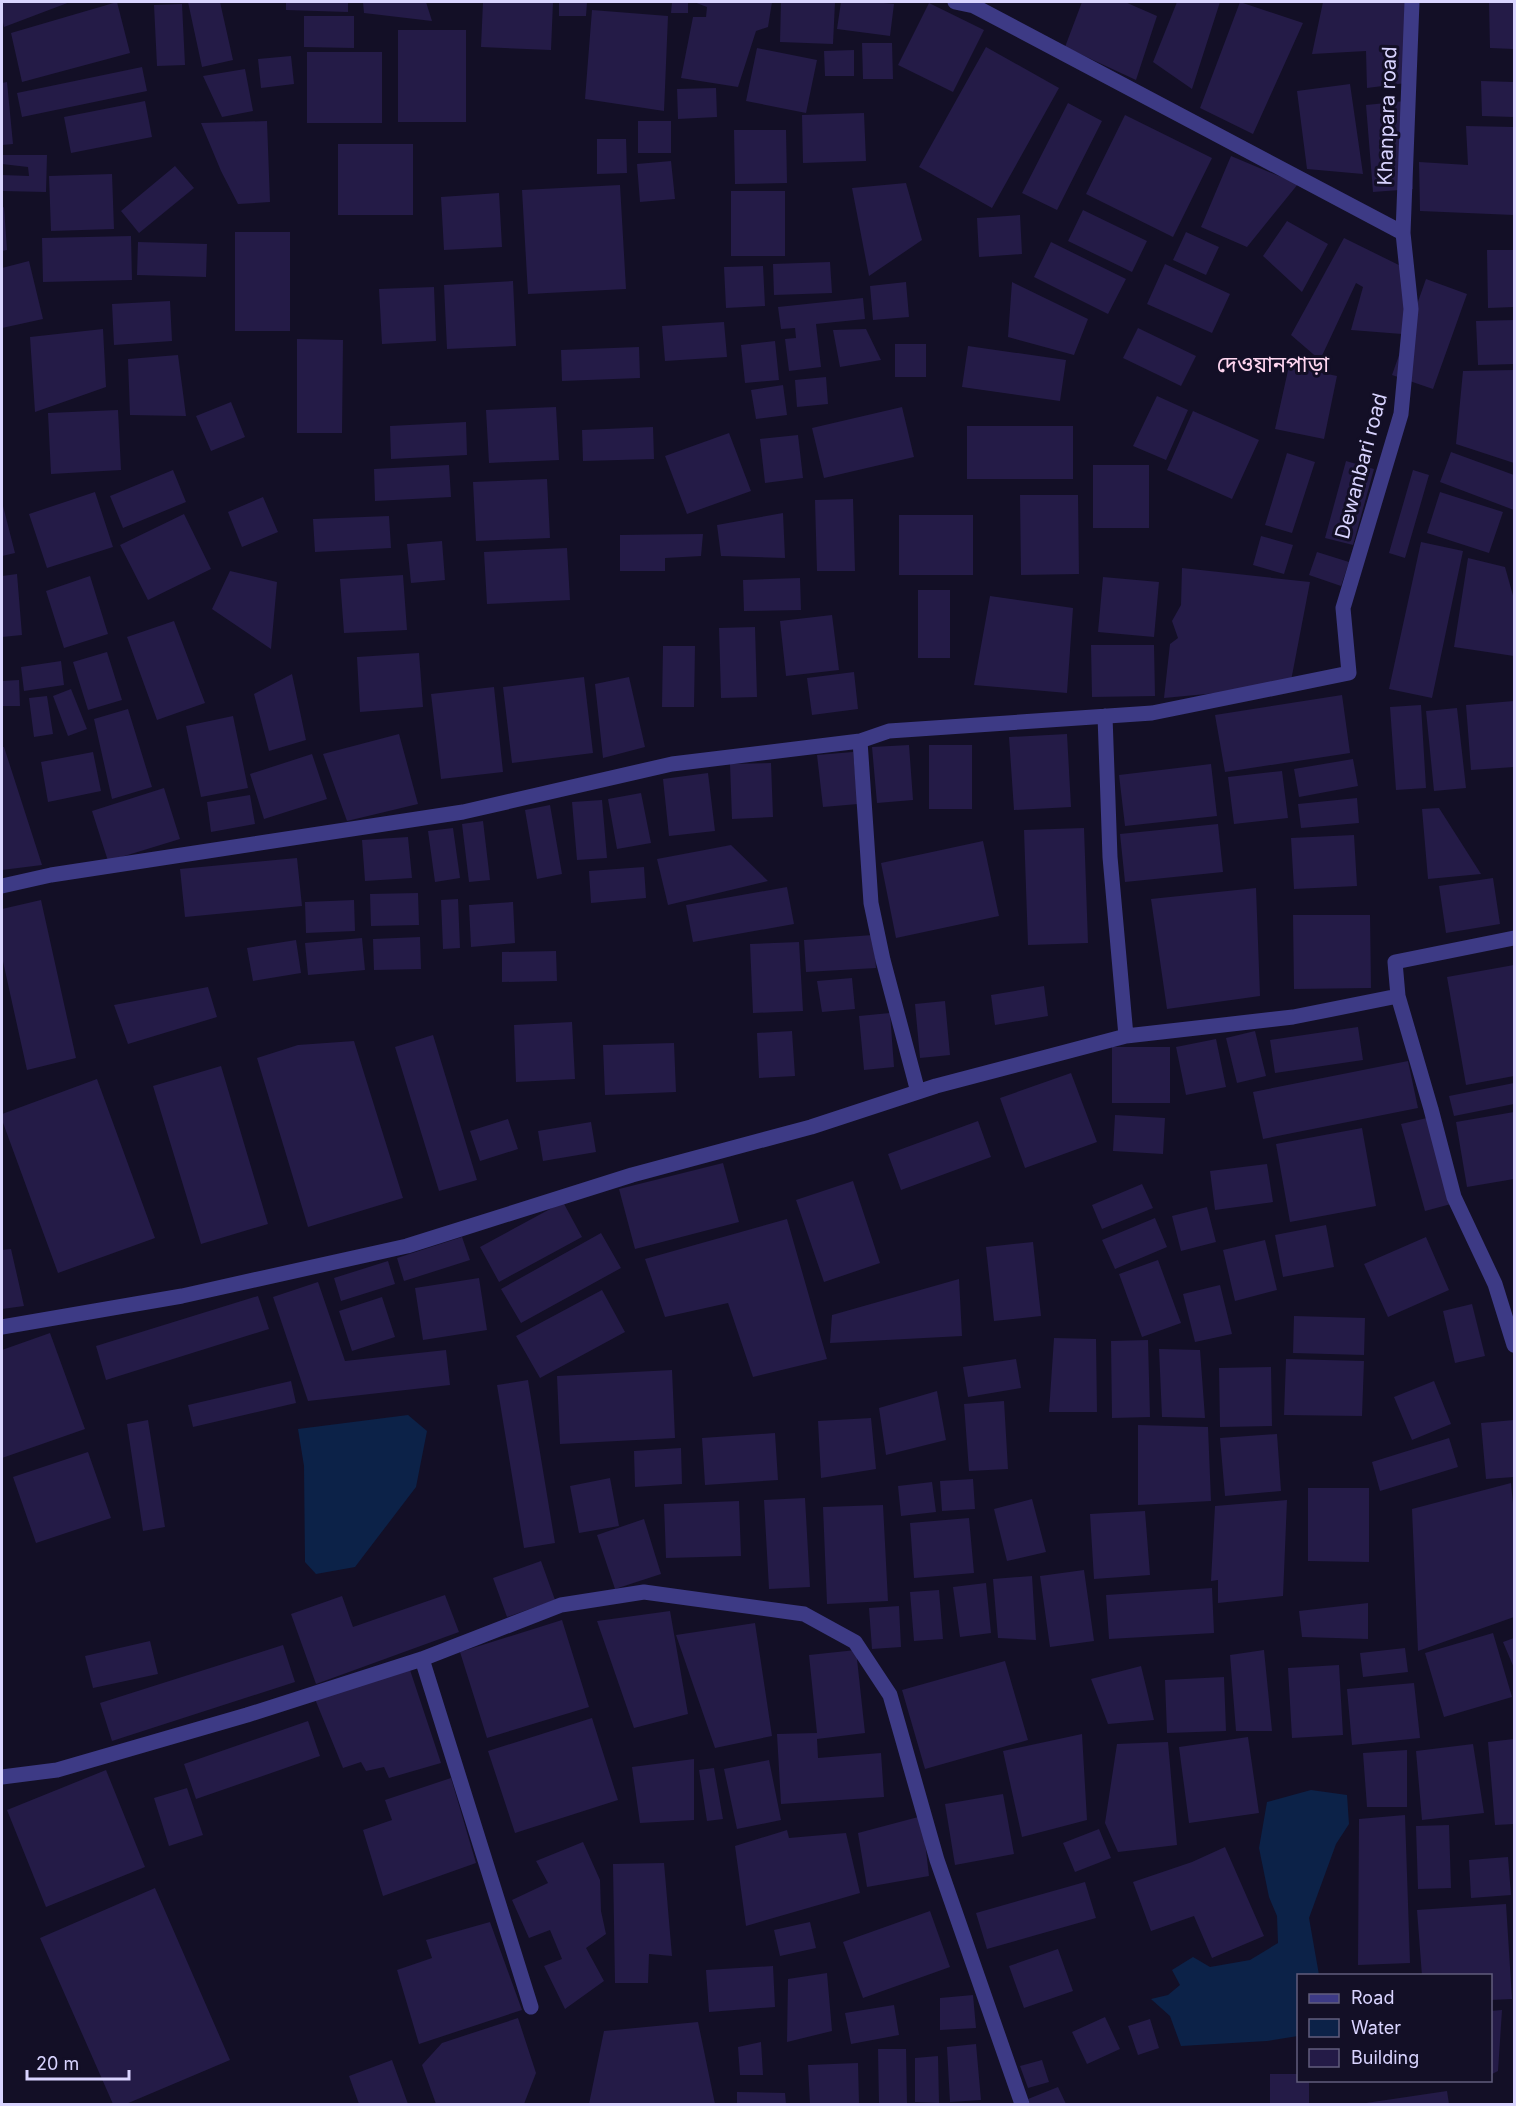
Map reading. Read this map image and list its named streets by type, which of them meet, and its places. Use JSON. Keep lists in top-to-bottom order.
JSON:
{
  "streets": {
    "street": ["Khanpara road", "Dewanbari road"]
  },
  "crossings": [
    ["Khanpara road", "Dewanbari road"]
  ],
  "districts": ["দেওয়ানপাড়া"],
  "legend": ["Road", "Water", "Building"],
  "scale_bar": "20 m"
}
